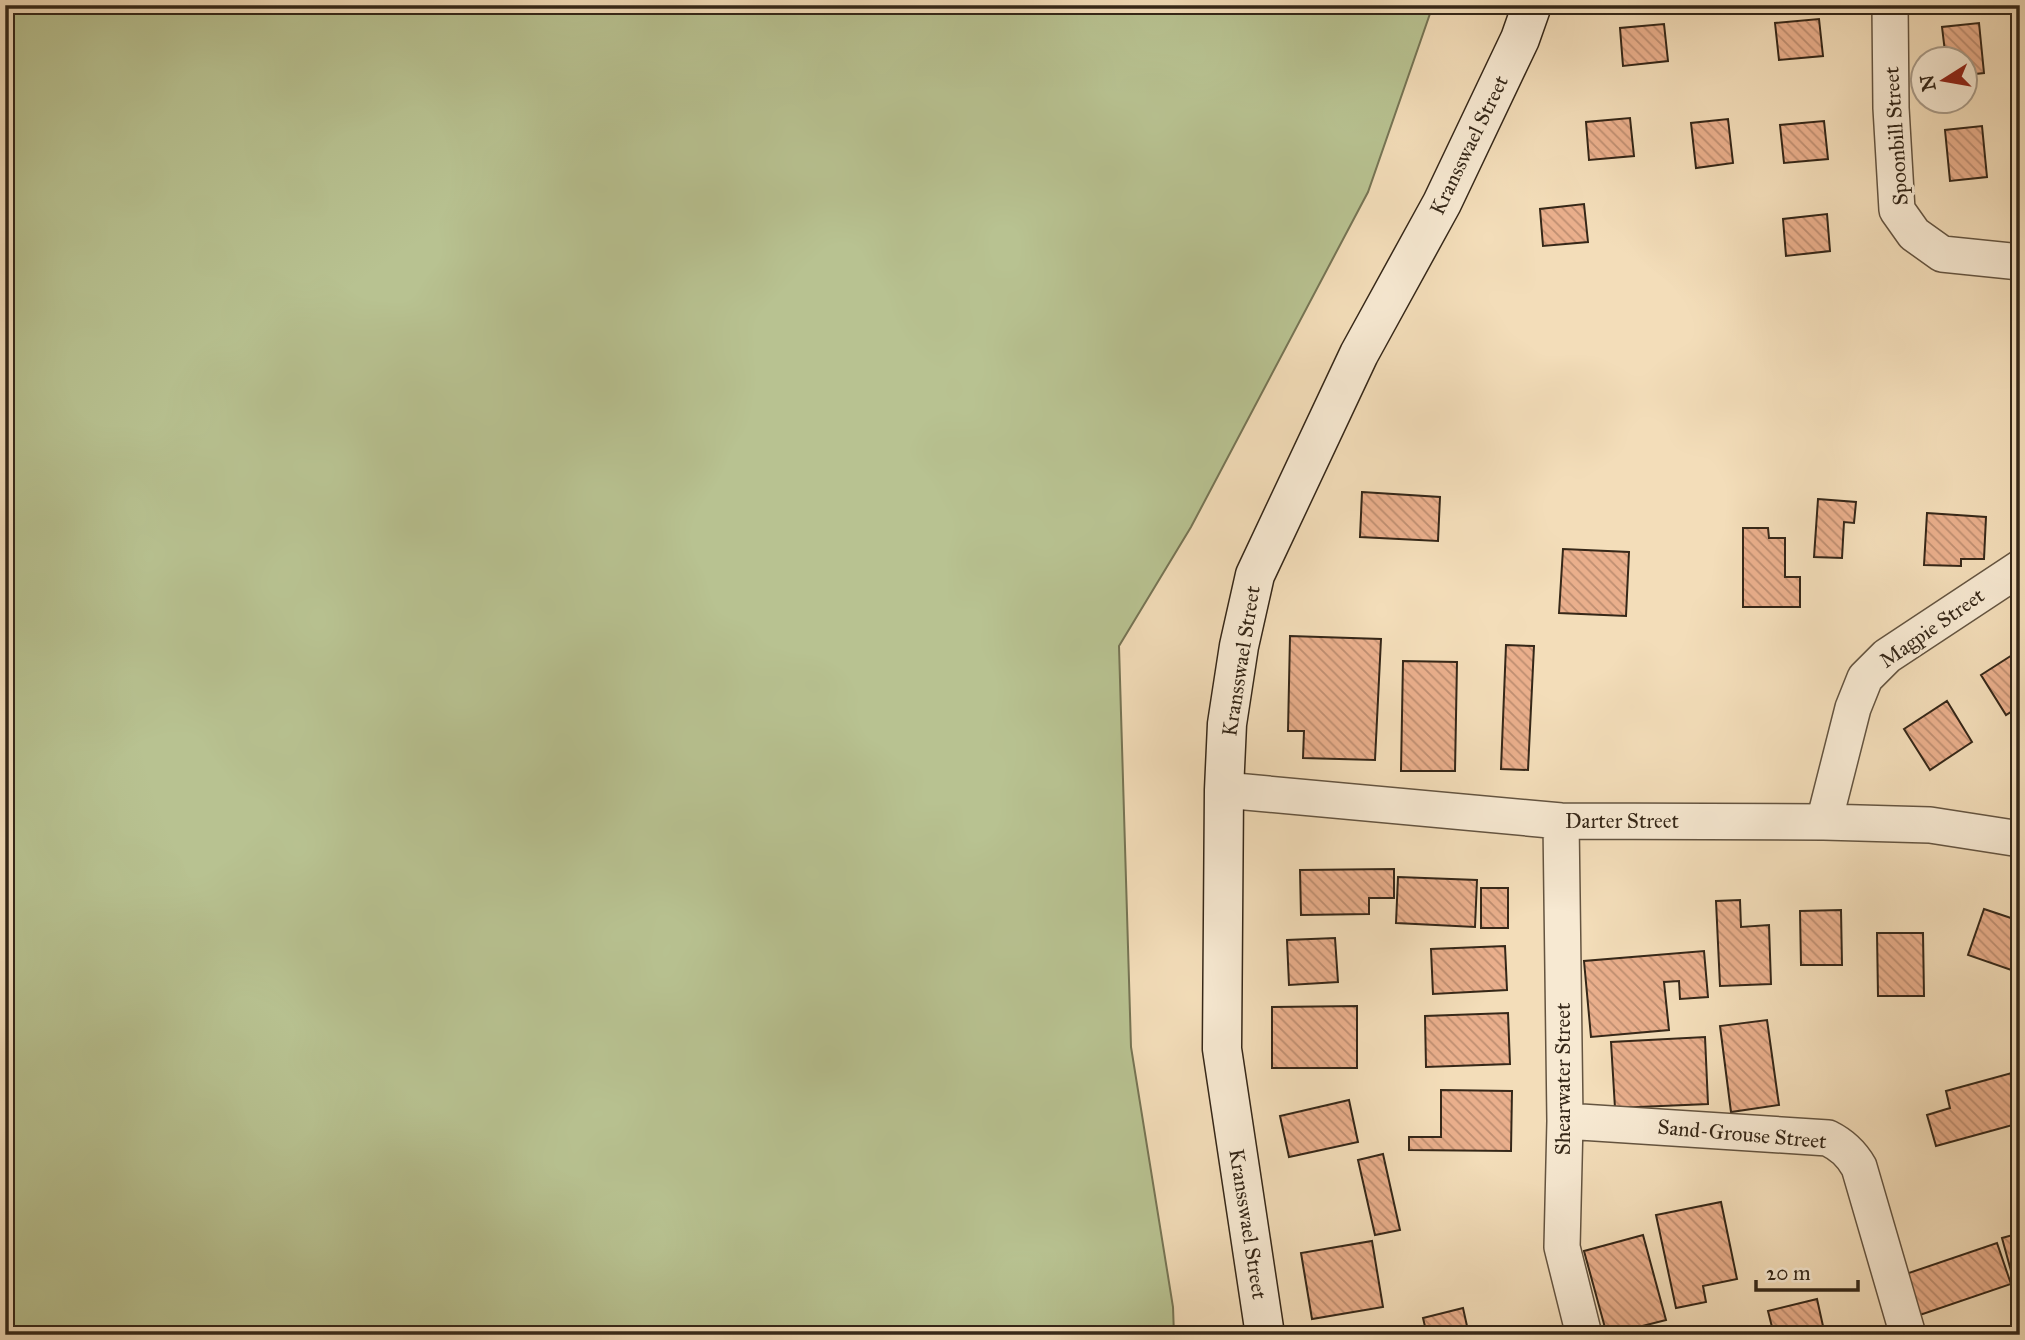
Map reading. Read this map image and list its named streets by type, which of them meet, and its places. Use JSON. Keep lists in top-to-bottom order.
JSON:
{
  "streets": {
    "street": [
      "Spoonbill Street",
      "Kransswael Street",
      "Magpie Street",
      "Darter Street",
      "Shearwater Street",
      "Sand-Grouse Street"
    ]
  },
  "crossings": [
    ["Kransswael Street", "Darter Street"],
    ["Magpie Street", "Darter Street"],
    ["Darter Street", "Shearwater Street"],
    ["Shearwater Street", "Sand-Grouse Street"]
  ],
  "scale_bar": "20 m",
  "north": "left"
}
